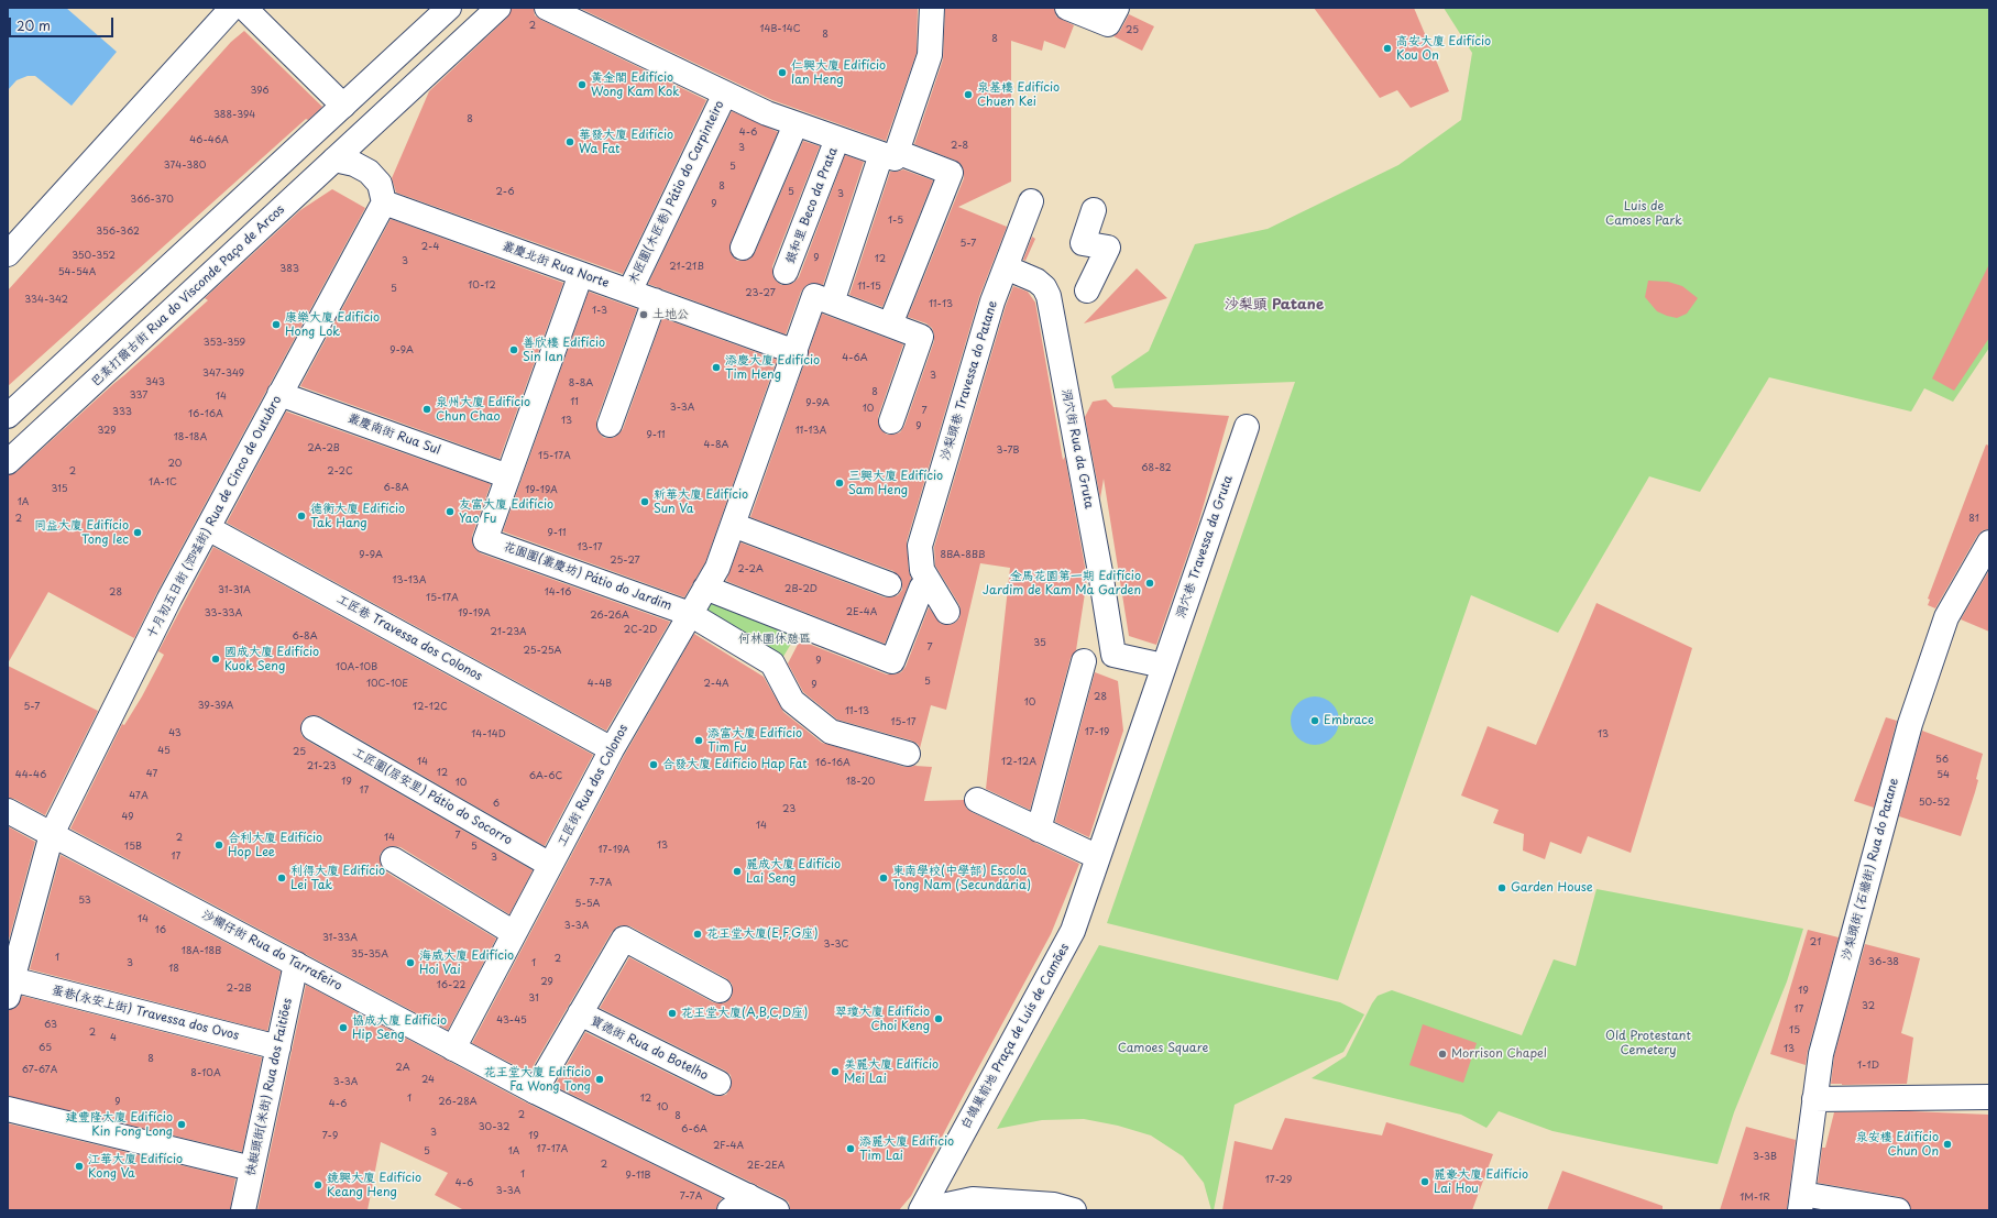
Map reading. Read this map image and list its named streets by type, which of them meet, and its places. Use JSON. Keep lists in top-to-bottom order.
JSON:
{
  "streets": {
    "street": [
      "木匠圍(木匠巷) Pátio do Carpinteiro",
      "銀和里 Beco da Prata",
      "叢慶北街 Rua Norte",
      "巴素打爾古街 Rua do Visconde Paço de Arcos",
      "沙梨頭巷 Travessa do Patane",
      "叢慶南街 Rua Sul",
      "洞穴街 Rua da Gruta",
      "十月初五日街 (泗𠵼街) Rua de Cinco de Outubro",
      "洞穴巷 Travessa da Gruta",
      "花園圍(叢慶坊) Pátio do Jardim",
      "工匠巷 Travessa dos Colonos",
      "工匠街 Rua dos Colonos",
      "工匠圍(居安里) Pátio do Socorro",
      "沙梨頭街 (石牆街) Rua do Patane",
      "沙欄仔街 Rua do Tarrafeiro",
      "蛋巷(永安上街) Travessa dos Ovos",
      "白鴿巢前地 Praça de Luís de Camões",
      "寶德街 Rua do Botelho",
      "快艇頭街(米街) Rua dos Faitiões"
    ]
  },
  "crossings": [
    ["木匠圍(木匠巷) Pátio do Carpinteiro", "叢慶北街 Rua Norte"],
    ["叢慶北街 Rua Norte", "十月初五日街 (泗𠵼街) Rua de Cinco de Outubro"],
    ["叢慶北街 Rua Norte", "工匠街 Rua dos Colonos"],
    ["沙梨頭巷 Travessa do Patane", "洞穴街 Rua da Gruta"],
    ["叢慶南街 Rua Sul", "十月初五日街 (泗𠵼街) Rua de Cinco de Outubro"],
    ["叢慶南街 Rua Sul", "花園圍(叢慶坊) Pátio do Jardim"],
    ["洞穴街 Rua da Gruta", "洞穴巷 Travessa da Gruta"],
    ["十月初五日街 (泗𠵼街) Rua de Cinco de Outubro", "工匠巷 Travessa dos Colonos"],
    ["十月初五日街 (泗𠵼街) Rua de Cinco de Outubro", "沙欄仔街 Rua do Tarrafeiro"],
    ["十月初五日街 (泗𠵼街) Rua de Cinco de Outubro", "蛋巷(永安上街) Travessa dos Ovos"],
    ["洞穴巷 Travessa da Gruta", "白鴿巢前地 Praça de Luís de Camões"],
    ["花園圍(叢慶坊) Pátio do Jardim", "工匠街 Rua dos Colonos"],
    ["工匠巷 Travessa dos Colonos", "工匠街 Rua dos Colonos"],
    ["工匠街 Rua dos Colonos", "工匠圍(居安里) Pátio do Socorro"],
    ["工匠街 Rua dos Colonos", "沙欄仔街 Rua do Tarrafeiro"],
    ["沙欄仔街 Rua do Tarrafeiro", "快艇頭街(米街) Rua dos Faitiões"],
    ["蛋巷(永安上街) Travessa dos Ovos", "快艇頭街(米街) Rua dos Faitiões"]
  ],
  "districts": ["沙梨頭 Patane"],
  "parks": [
    "Luis de Camoes Park",
    "何林圍休憩區",
    "Old Protestant Cemetery",
    "Camoes Square"
  ],
  "places": [
    "高安大廈 Edifício Kou On",
    "仁興大廈 Edifício Ian Heng",
    "黃金閣 Edifício Wong Kam Kok",
    "泉基樓 Edifício Chuen Kei",
    "華發大廈 Edifício Wa Fat",
    "土地公",
    "康樂大廈 Edifício Hong Lok",
    "善欣樓 Edifício Sin Ian",
    "添慶大廈 Edifício Tim Heng",
    "泉州大廈 Edifício Chun Chao",
    "三興大廈 Edifício Sam Heng",
    "新華大廈 Edifício Sun Va",
    "友富大廈 Edifício Yao Fu",
    "德衡大廈 Edifício Tak Hang",
    "同益大廈 Edifício Tong Iec",
    "金馬花園第一期 Edifício Jardim de Kam Ma Garden",
    "國成大廈 Edifício Kuok Seng",
    "Embrace",
    "添富大廈 Edifício Tim Fu",
    "合發大廈 Edifício Hap Fat",
    "合利大廈 Edifício Hop Lee",
    "麗成大廈 Edifício Lai Seng",
    "利得大廈 Edifício Lei Tak",
    "東南學校(中學部) Escola Tong Nam (Secundária)",
    "Garden House",
    "花王堂大廈(E,F,G座)",
    "海威大廈 Edifício Hoi Vai",
    "花王堂大廈(A,B,C,D座)",
    "翠瓊大廈 Edifício Choi Keng",
    "協成大廈 Edifício Hip Seng",
    "Morrison Chapel",
    "美麗大廈 Edifício Mei Lai",
    "花王堂大廈 Edifício Fa Wong Tong",
    "建豐隆大廈 Edifício Kin Fong Long",
    "泉安樓 Edifício Chun On",
    "添麗大廈 Edifício Tim Lai",
    "江華大廈 Edifício Kong Va",
    "麗豪大廈 Edifício Lai Hou",
    "鏡興大廈 Edifício Keang Heng"
  ],
  "house_numbers": [
    "2",
    "14B-14C",
    "25",
    "8",
    "8",
    "396",
    "388-394",
    "8",
    "4-6",
    "46-46A",
    "2-8",
    "3",
    "374-380",
    "5",
    "8",
    "2-6",
    "5",
    "3",
    "366-370",
    "9",
    "1-5",
    "356-362",
    "5-7",
    "2-4",
    "350-352",
    "9",
    "12",
    "3",
    "21-21B",
    "383",
    "54-54A",
    "10-12",
    "11-15",
    "5",
    "23-27",
    "334-342",
    "11-13",
    "1-3",
    "353-359",
    "9-9A",
    "4-6A",
    "347-349",
    "3",
    "343",
    "8-8A",
    "8",
    "337",
    "14",
    "11",
    "9-9A",
    "3-3A",
    "10",
    "7",
    "333",
    "16-16A",
    "13",
    "9",
    "329",
    "11-13A",
    "9-11",
    "18-18A",
    "4-8A",
    "2A-2B",
    "3-7B",
    "15-17A",
    "20",
    "68-82",
    "2",
    "2-2C",
    "1A-1C",
    "6-8A",
    "315",
    "19-19A",
    "1A",
    "2",
    "81",
    "9-11",
    "13-17",
    "9-9A",
    "8BA-8BB",
    "25-27",
    "2-2A",
    "13-13A",
    "2B-2D",
    "31-31A",
    "28",
    "14-16",
    "15-17A",
    "2E-4A",
    "33-33A",
    "19-19A",
    "26-26A",
    "2C-2D",
    "21-23A",
    "6-8A",
    "35",
    "7",
    "25-25A",
    "9",
    "10A-10B",
    "5",
    "10C-10E",
    "4-4B",
    "2-4A",
    "9",
    "28",
    "10",
    "39-39A",
    "5-7",
    "12-12C",
    "11-13",
    "15-17",
    "17-19",
    "43",
    "14-14D",
    "13",
    "45",
    "25",
    "56",
    "14",
    "12-12A",
    "16-16A",
    "21-23",
    "12",
    "47",
    "44-46",
    "54",
    "6A-6C",
    "19",
    "18-20",
    "10",
    "17",
    "47A",
    "50-52",
    "6",
    "23",
    "49",
    "14",
    "7",
    "2",
    "14",
    "13",
    "15B",
    "5",
    "17-19A",
    "17",
    "3",
    "7-7A",
    "53",
    "5-5A",
    "14",
    "3-3A",
    "16",
    "31-33A",
    "21",
    "3-3C",
    "18A-18B",
    "35-35A",
    "1",
    "2",
    "36-38",
    "3",
    "1",
    "18",
    "29",
    "16-22",
    "2-2B",
    "19",
    "31",
    "32",
    "17",
    "43-45",
    "63",
    "15",
    "2",
    "4",
    "65",
    "13",
    "8",
    "1-1D",
    "2A",
    "67-67A",
    "8-10A",
    "24",
    "3-3A",
    "1",
    "12",
    "9",
    "26-28A",
    "4-6",
    "10",
    "2",
    "8",
    "30-32",
    "6-6A",
    "3",
    "7-9",
    "19",
    "2F-4A",
    "17-17A",
    "5",
    "1A",
    "3-3B",
    "2",
    "2E-2EA",
    "1",
    "9-11B",
    "17-29",
    "4-6",
    "3-3A",
    "7-7A",
    "1M-1R"
  ],
  "scale_bar": "20 m"
}
